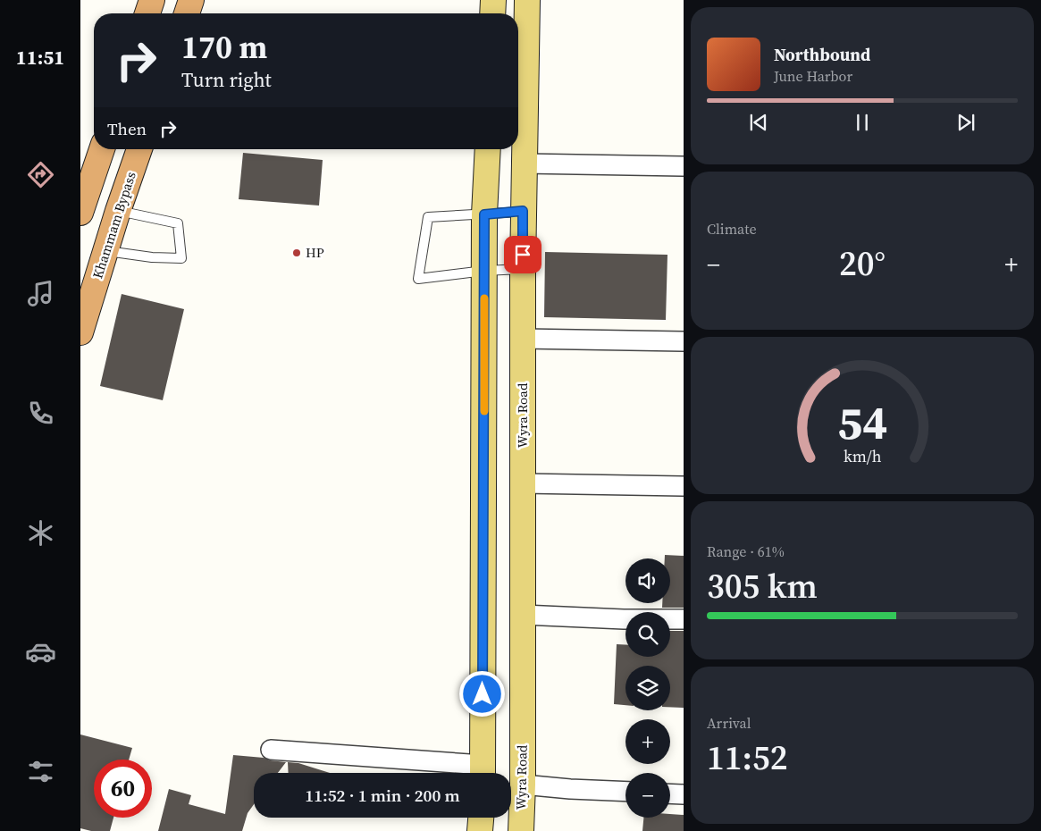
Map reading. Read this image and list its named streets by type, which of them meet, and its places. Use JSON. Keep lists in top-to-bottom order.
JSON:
{
  "streets": {
    "highway": ["Khammam Bypass"],
    "main road": ["Wyra Road"]
  },
  "places": ["HP"],
  "page": {
    "tabs": "11:51",
    "turn": ["170 m", "Turn right"],
    "song": ["Northbound", "June Harbor"],
    "then": "Then",
    "tile": [
      "Climate",
      ["Range · 61%", "305 km"],
      ["Arrival", "11:52"]
    ],
    "heat": ["−", "20°", "+"],
    "map_buttons": ["+", "−"],
    "limit": "60",
    "trip": "11:52 · 1 min · 200 m",
    "gauge": ["54", "km/h"]
  }
}
